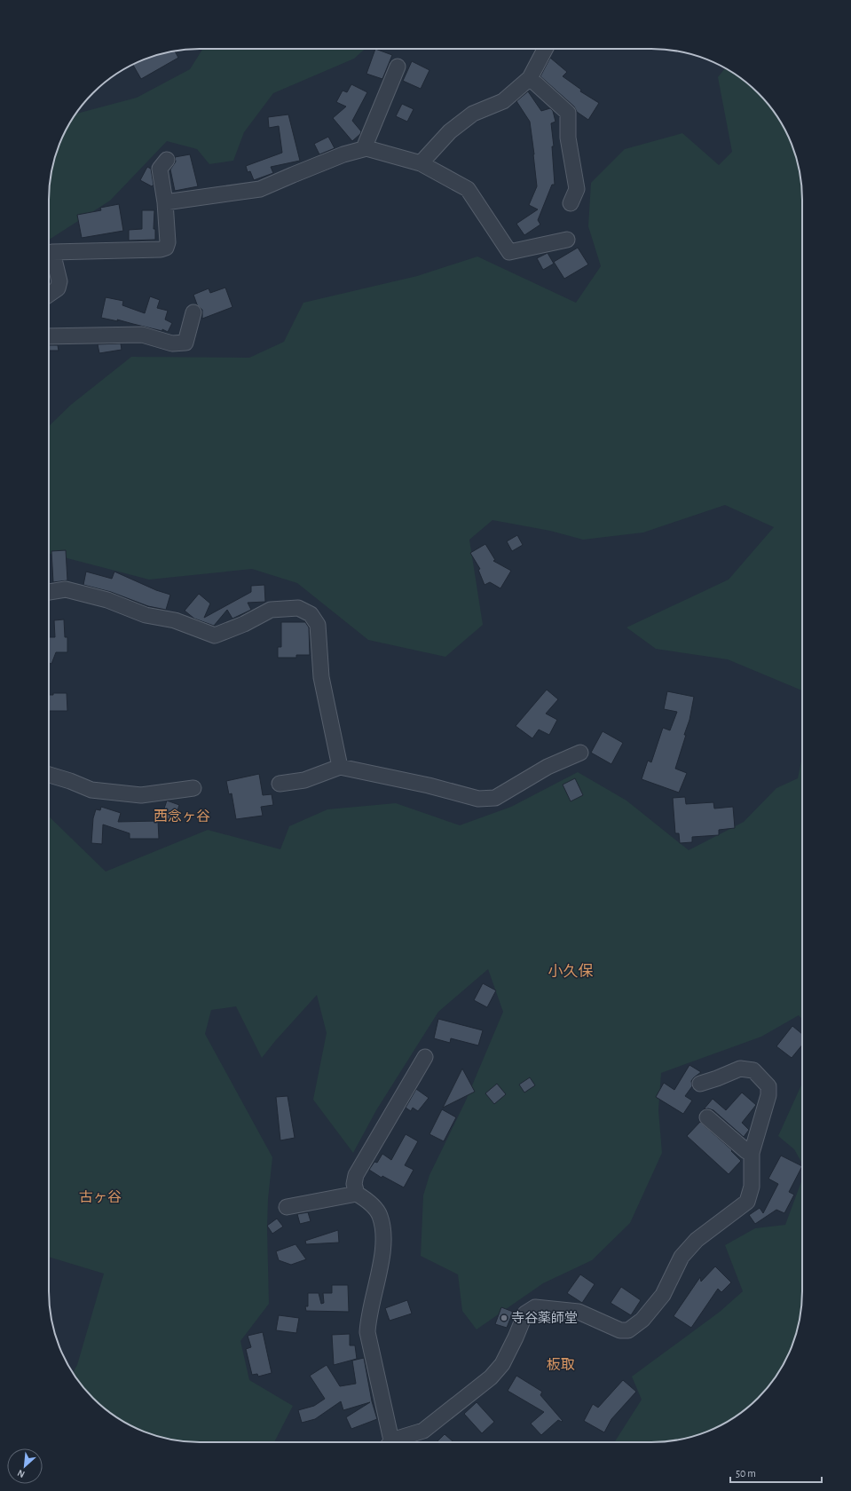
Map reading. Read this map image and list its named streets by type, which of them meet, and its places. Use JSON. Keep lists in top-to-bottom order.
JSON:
{
  "districts": [
    "西念ヶ谷",
    "小久保",
    "古ヶ谷",
    "板取"
  ],
  "places": ["寺谷薬師堂"],
  "scale_bar": "50 m",
  "north": "bottom left"
}
